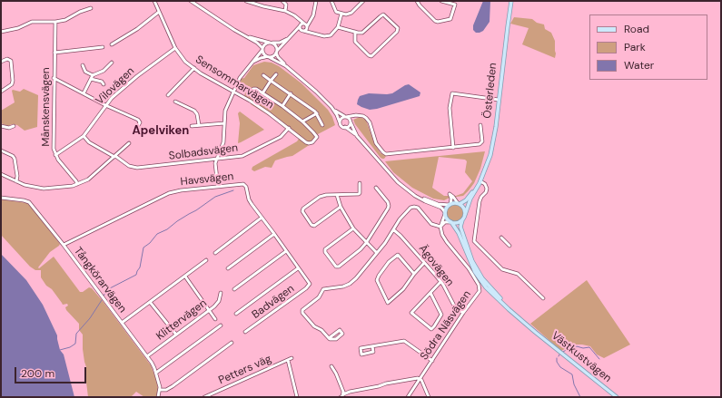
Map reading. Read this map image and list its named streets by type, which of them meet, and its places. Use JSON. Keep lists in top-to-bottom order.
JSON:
{
  "streets": {
    "main road": ["Österleden", "Västkustvägen"],
    "street": [
      "Sensommarvägen",
      "Vilovägen",
      "Månskensvägen",
      "Solbadsvägen",
      "Havsvägen",
      "Ägovägen",
      "Tångkörarvägen",
      "Badvägen",
      "Klittervägen",
      "Södra Näsvägen",
      "Petters väg"
    ]
  },
  "crossings": [
    ["Sensommarvägen", "Vilovägen"],
    ["Sensommarvägen", "Solbadsvägen"],
    ["Vilovägen", "Månskensvägen"],
    ["Vilovägen", "Solbadsvägen"],
    ["Österleden", "Västkustvägen"],
    ["Havsvägen", "Tångkörarvägen"],
    ["Havsvägen", "Badvägen"],
    ["Ägovägen", "Södra Näsvägen"],
    ["Tångkörarvägen", "Klittervägen"]
  ],
  "districts": ["Apelviken"],
  "legend": ["Road", "Park", "Water"],
  "scale_bar": "200 m"
}
